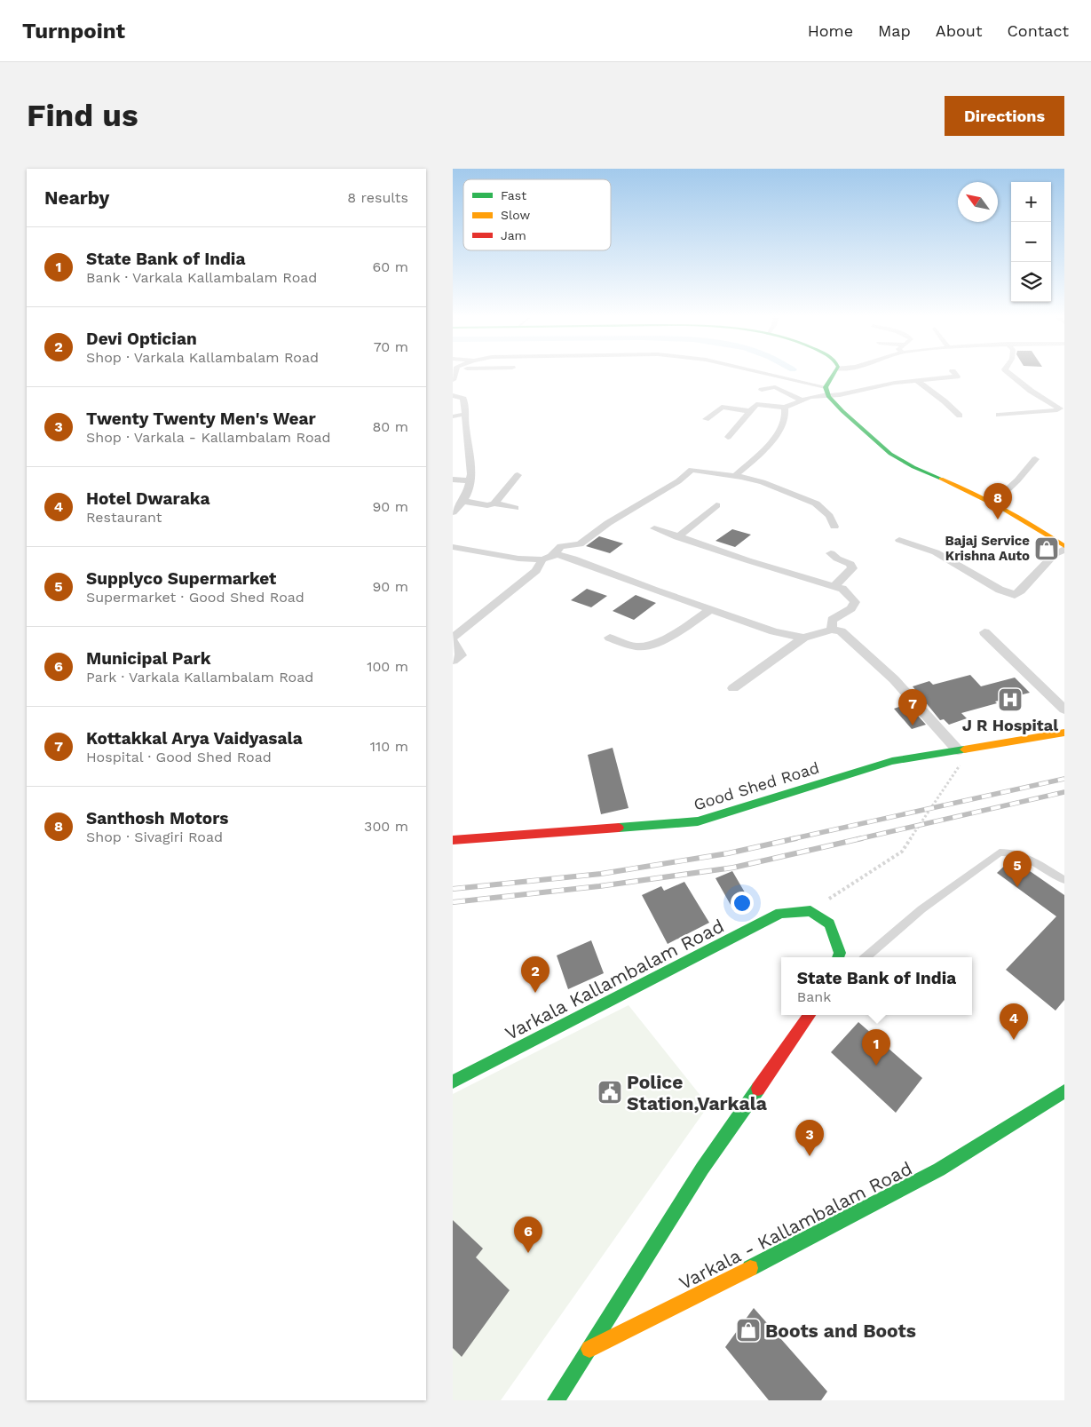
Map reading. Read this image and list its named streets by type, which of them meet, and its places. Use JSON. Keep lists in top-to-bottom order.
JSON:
{
  "streets": {
    "main road": ["Good Shed Road", "Varkala Kallambalam Road", "Varkala - Kallambalam Road"]
  },
  "places": {
    "shop": ["Bajaj Service Krishna Auto", "Boots and Boots"],
    "hospital": ["J R Hospital"],
    "public building": ["Police Station,Varkala"]
  },
  "legend": ["Fast", "Slow", "Jam"],
  "north": "top left",
  "page": {
    "header": "Turnpoint",
    "nav": [
      "Home",
      "Map",
      "About",
      "Contact"
    ],
    "buttons": "Directions",
    "title": "Find us",
    "heading": ["Nearby", "8 results"],
    "map_buttons": ["+", "−"],
    "list": [
      {
        "mark": "1",
        "name": "State Bank of India",
        "note": "Bank · Varkala Kallambalam Road",
        "value": "60 m"
      },
      {
        "mark": "2",
        "name": "Devi Optician",
        "note": "Shop · Varkala Kallambalam Road",
        "value": "70 m"
      },
      {
        "mark": "3",
        "name": "Twenty Twenty Men's Wear",
        "note": "Shop · Varkala - Kallambalam Road",
        "value": "80 m"
      },
      {
        "mark": "4",
        "name": "Hotel Dwaraka",
        "note": "Restaurant",
        "value": "90 m"
      },
      {
        "mark": "5",
        "name": "Supplyco Supermarket",
        "note": "Supermarket · Good Shed Road",
        "value": "90 m"
      },
      {
        "mark": "6",
        "name": "Municipal Park",
        "note": "Park · Varkala Kallambalam Road",
        "value": "100 m"
      },
      {
        "mark": "7",
        "name": "Kottakkal Arya Vaidyasala",
        "note": "Hospital · Good Shed Road",
        "value": "110 m"
      },
      {
        "mark": "8",
        "name": "Santhosh Motors",
        "note": "Shop · Sivagiri Road",
        "value": "300 m"
      }
    ],
    "pins": [
      "8",
      "7",
      "5",
      "2",
      "4",
      "1",
      "3",
      "6"
    ],
    "popup": ["State Bank of India", "Bank"]
  }
}
